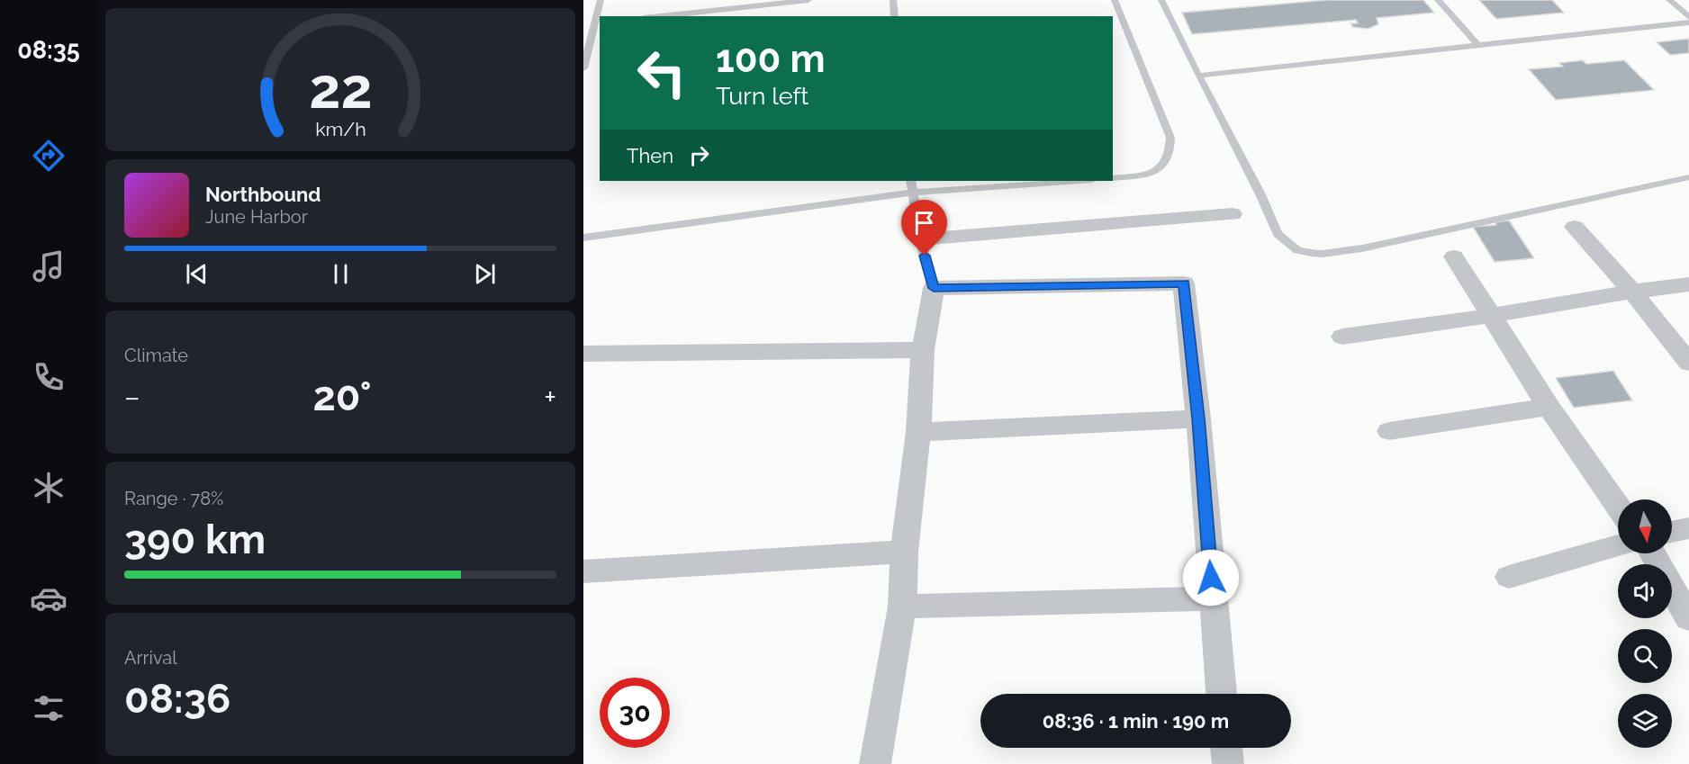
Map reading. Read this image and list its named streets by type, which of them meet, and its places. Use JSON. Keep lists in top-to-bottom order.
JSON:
{
  "north": "bottom",
  "page": {
    "tabs": "08:35",
    "turn": ["100 m", "Turn left"],
    "then": "Then",
    "song": ["Northbound", "June Harbor"],
    "tile": [
      "Climate",
      ["Range · 78%", "390 km"],
      ["Arrival", "08:36"]
    ],
    "heat": ["−", "20°", "+"],
    "limit": "30",
    "trip": "08:36 · 1 min · 190 m",
    "gauge": ["22", "km/h"]
  }
}
